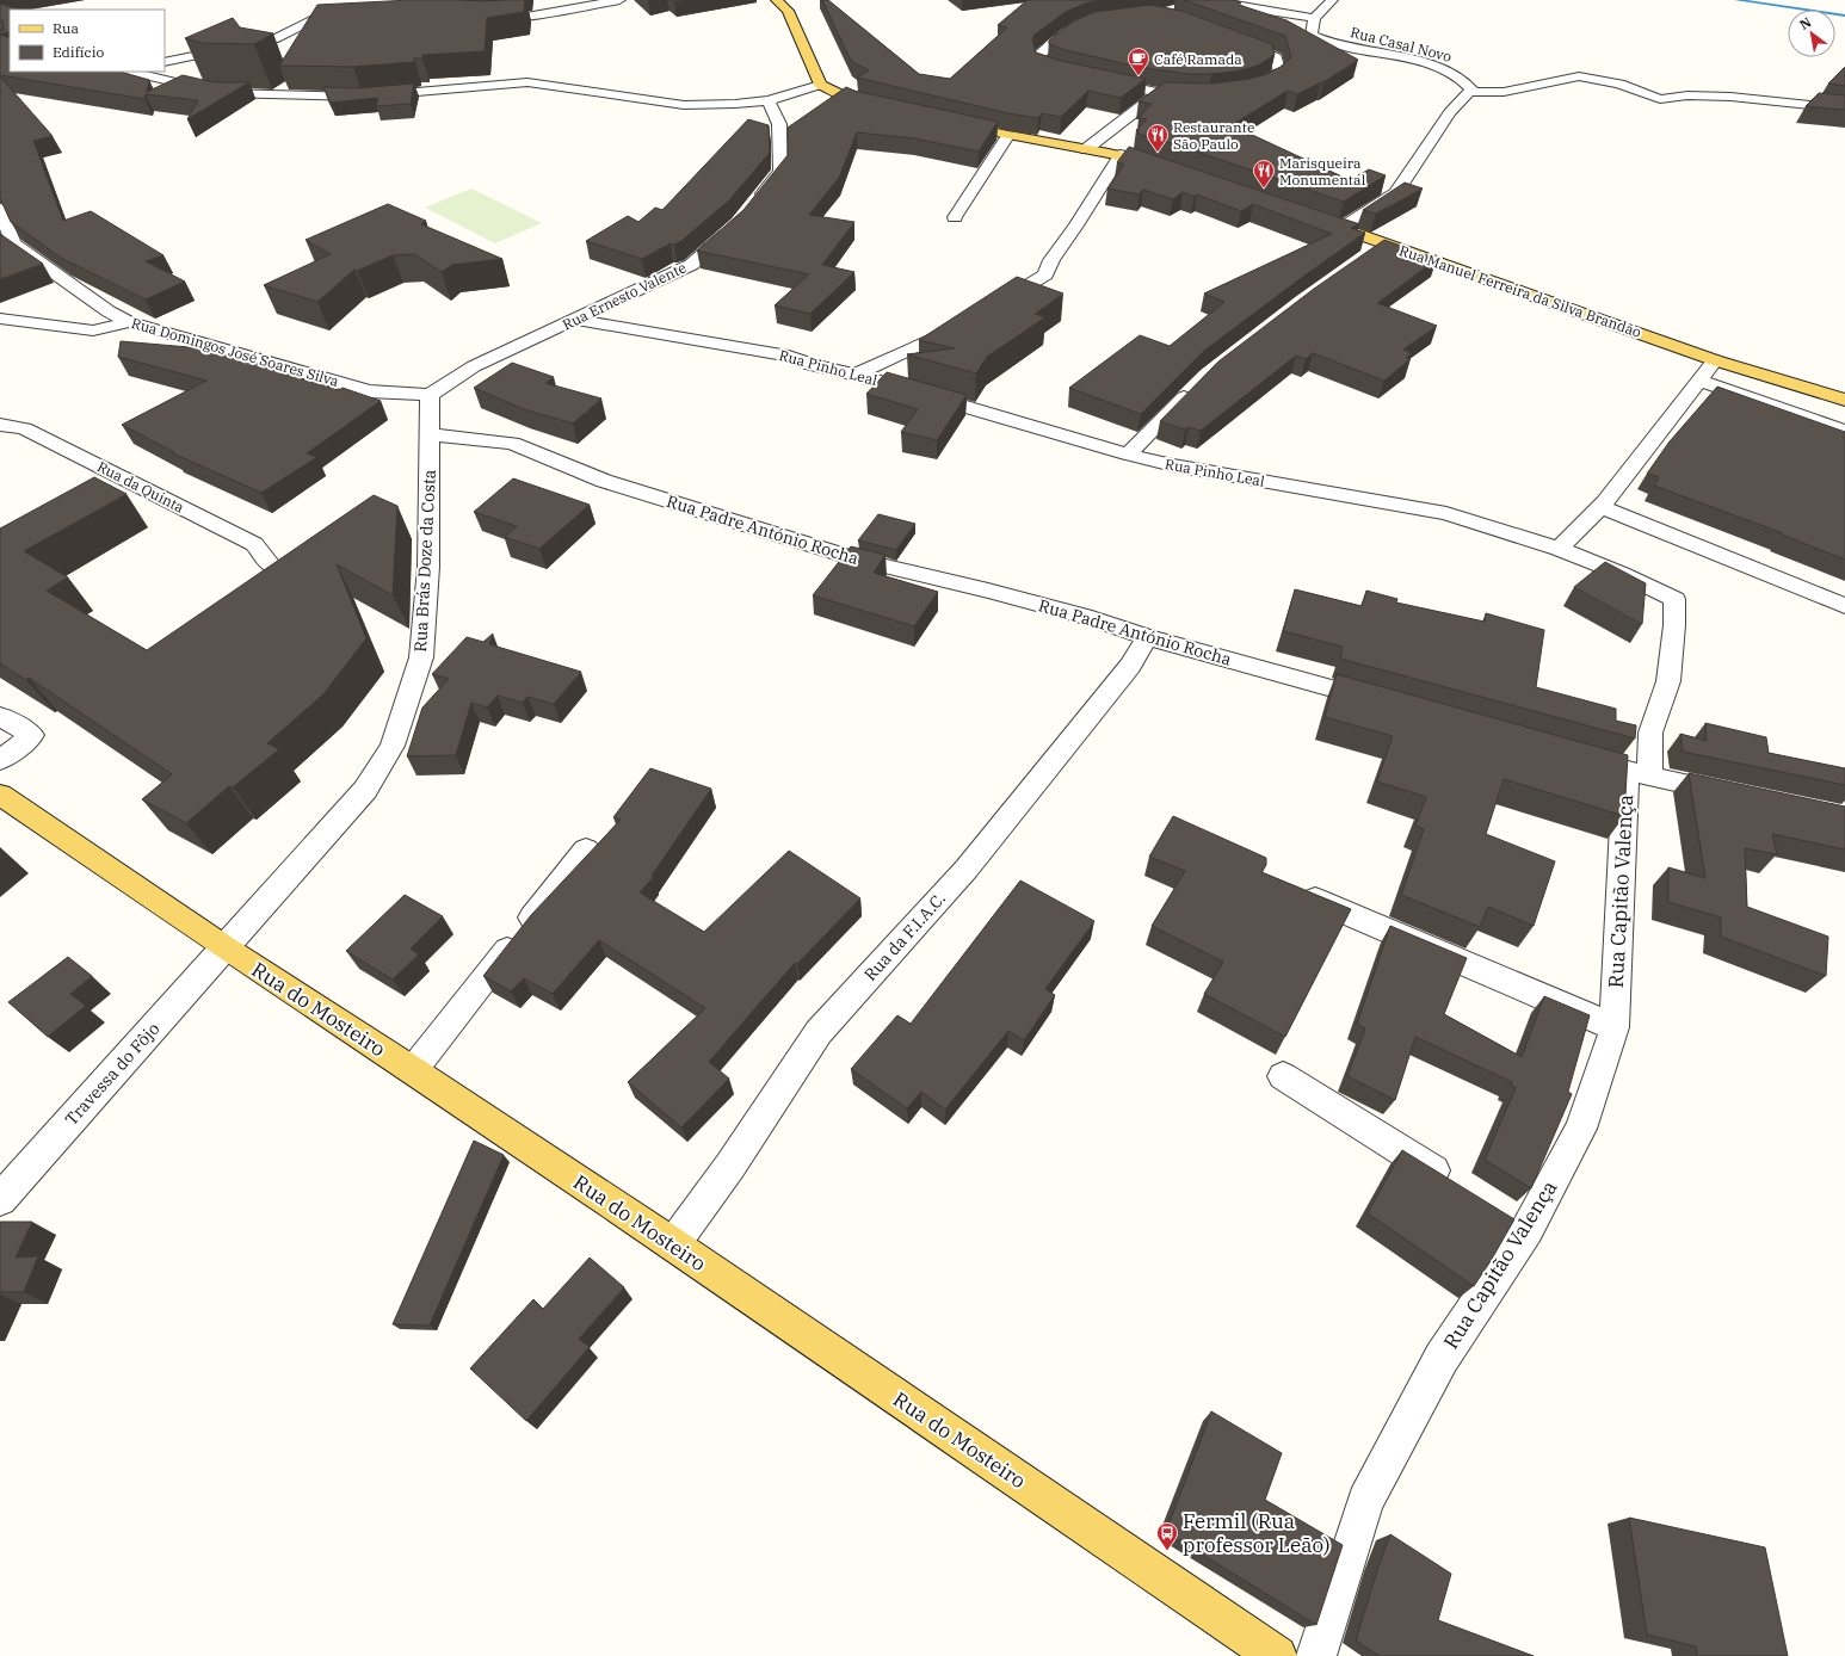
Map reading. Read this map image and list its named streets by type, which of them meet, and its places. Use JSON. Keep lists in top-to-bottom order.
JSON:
{
  "streets": {
    "main road": ["Rua Manuel Ferreira da Silva Brandão", "Rua do Mosteiro"],
    "street": [
      "Rua Casal Novo",
      "Rua Ernesto Valente",
      "Rua Domingos José Soares Silva",
      "Rua Pinho Leal",
      "Rua da Quinta",
      "Rua Padre António Rocha",
      "Rua Brás Doze da Costa",
      "Rua Capitão Valença",
      "Rua da F.I.A.C.",
      "Travessa do Fôjo"
    ]
  },
  "crossings": [
    ["Rua Ernesto Valente", "Rua Domingos José Soares Silva"],
    ["Rua Ernesto Valente", "Rua Pinho Leal"],
    ["Rua Ernesto Valente", "Rua Brás Doze da Costa"],
    ["Rua Domingos José Soares Silva", "Rua Brás Doze da Costa"],
    ["Rua Pinho Leal", "Rua Capitão Valença"],
    ["Rua Padre António Rocha", "Rua Brás Doze da Costa"],
    ["Rua Padre António Rocha", "Rua da F.I.A.C."],
    ["Rua Brás Doze da Costa", "Rua do Mosteiro"],
    ["Rua Brás Doze da Costa", "Travessa do Fôjo"],
    ["Rua da F.I.A.C.", "Rua do Mosteiro"],
    ["Rua do Mosteiro", "Travessa do Fôjo"]
  ],
  "places": {
    "cafe": ["Café Ramada"],
    "restaurant": ["Restaurante São Paulo", "Marisqueira Monumental"],
    "bus stop": ["Fermil (Rua professor Leão)"]
  },
  "legend": ["Rua", "Edifício"],
  "north": "top left"
}
